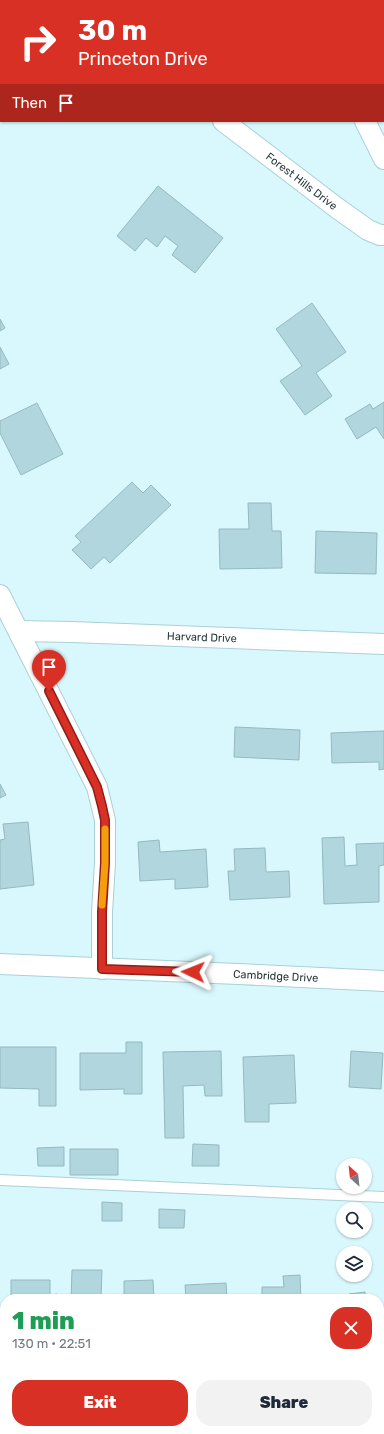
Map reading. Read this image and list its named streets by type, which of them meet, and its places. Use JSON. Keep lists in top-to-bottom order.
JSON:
{
  "streets": {
    "street": ["Forest Hills Drive", "Harvard Drive", "Cambridge Drive"]
  },
  "north": "top left",
  "page": {
    "turn": ["30 m", "Princeton Drive"],
    "then": "Then",
    "heading": ["1 min", "130 m · 22:51"],
    "buttons": ["Exit", "Share"]
  }
}
